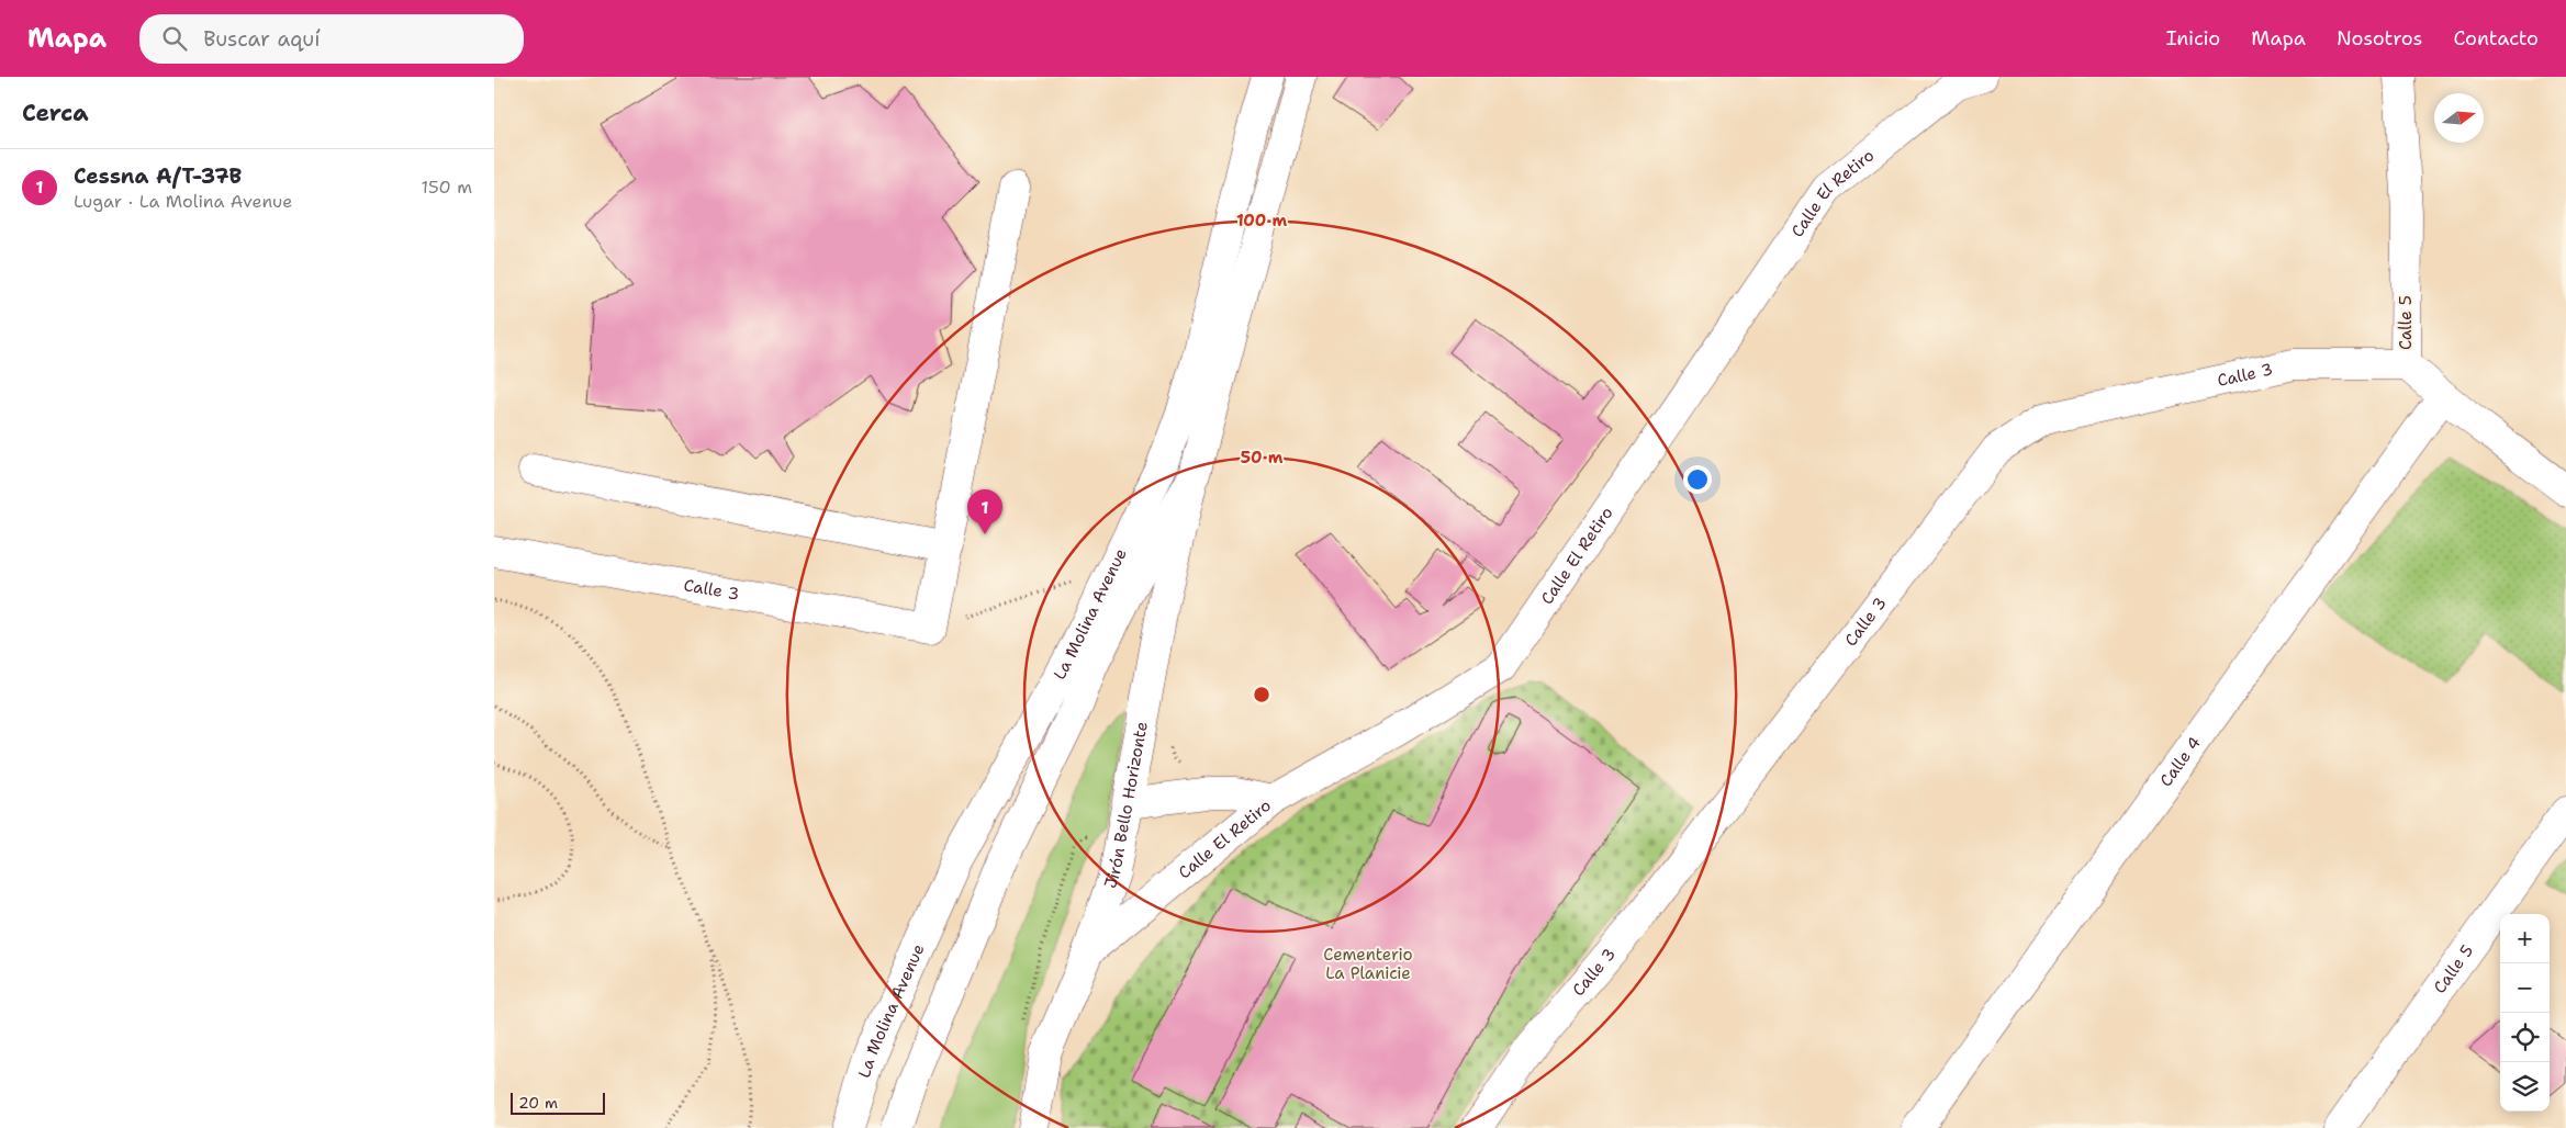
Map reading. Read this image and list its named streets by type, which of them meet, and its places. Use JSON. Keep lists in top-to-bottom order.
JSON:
{
  "streets": {
    "street": [
      "Calle El Retiro",
      "Calle 5",
      "Calle 3",
      "La Molina Avenue",
      "Calle 4",
      "Jirón Bello Horizonte"
    ]
  },
  "crossings": [
    ["Calle El Retiro", "Jirón Bello Horizonte"],
    ["Calle 5", "Calle 3"],
    ["Calle 5", "Calle 4"],
    ["La Molina Avenue", "Jirón Bello Horizonte"]
  ],
  "parks": ["Cementerio La Planicie"],
  "scale_bar": "20 m",
  "north": "right",
  "page": {
    "header": "Mapa",
    "search": "Buscar aquí",
    "nav": [
      "Inicio",
      "Mapa",
      "Nosotros",
      "Contacto"
    ],
    "heading": "Cerca",
    "list": [
      {
        "mark": "1",
        "name": "Cessna A/T-37B",
        "note": "Lugar · La Molina Avenue",
        "value": "150 m"
      }
    ],
    "pins": "1",
    "map_buttons": ["+", "−"],
    "scale": "20 m"
  },
  "rings": ["100 m", "50 m"]
}
